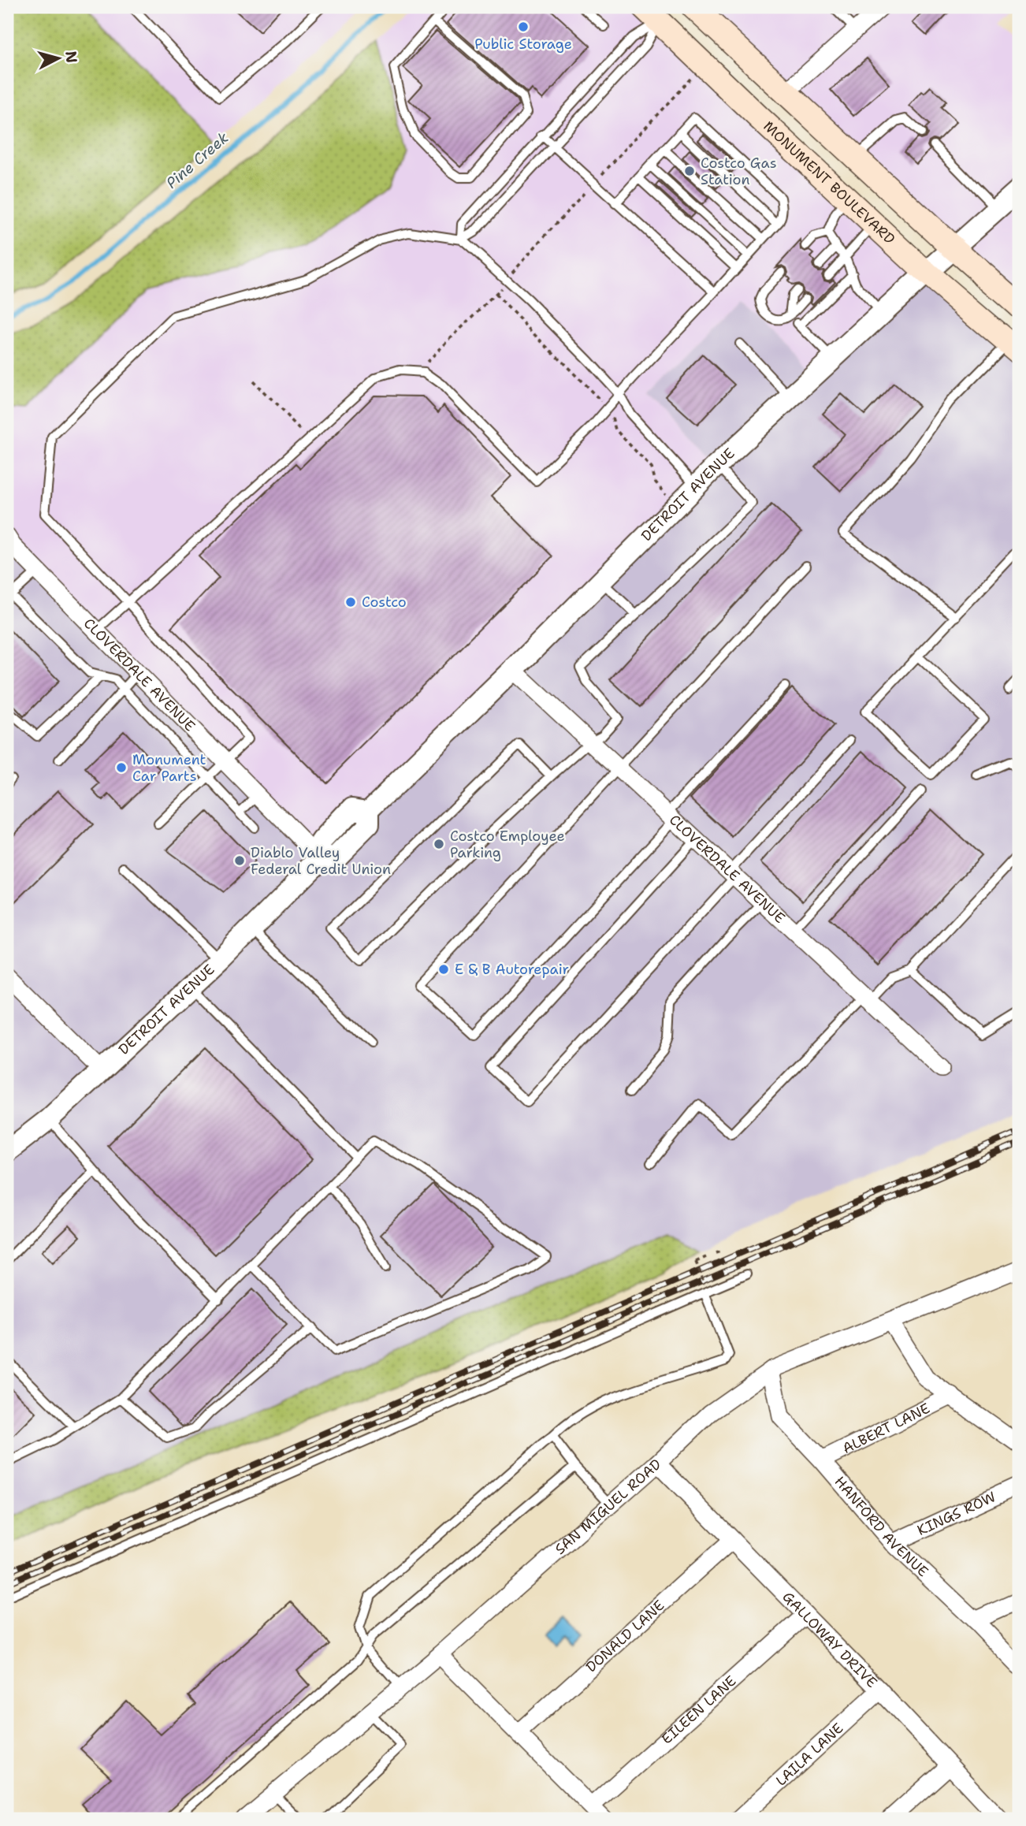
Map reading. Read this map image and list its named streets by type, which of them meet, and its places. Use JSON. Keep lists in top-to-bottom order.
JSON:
{
  "streets": {
    "main road": ["MONUMENT BOULEVARD"],
    "street": [
      "DETROIT AVENUE",
      "CLOVERDALE AVENUE",
      "ALBERT LANE",
      "SAN MIGUEL ROAD",
      "KINGS ROW",
      "HANFORD AVENUE",
      "DONALD LANE",
      "GALLOWAY DRIVE",
      "EILEEN LANE",
      "LAILA LANE"
    ]
  },
  "crossings": [
    ["MONUMENT BOULEVARD", "DETROIT AVENUE"],
    ["DETROIT AVENUE", "CLOVERDALE AVENUE"],
    ["ALBERT LANE", "HANFORD AVENUE"],
    ["SAN MIGUEL ROAD", "HANFORD AVENUE"],
    ["SAN MIGUEL ROAD", "GALLOWAY DRIVE"],
    ["KINGS ROW", "HANFORD AVENUE"],
    ["DONALD LANE", "GALLOWAY DRIVE"],
    ["GALLOWAY DRIVE", "EILEEN LANE"],
    ["GALLOWAY DRIVE", "LAILA LANE"]
  ],
  "water": ["Pine Creek"],
  "places": [
    "Public Storage",
    "Costco Gas Station",
    "Costco",
    "Monument Car Parts",
    "Costco Employee Parking",
    "Diablo Valley Federal Credit Union",
    "E & B Autorepair"
  ],
  "north": "right"
}
